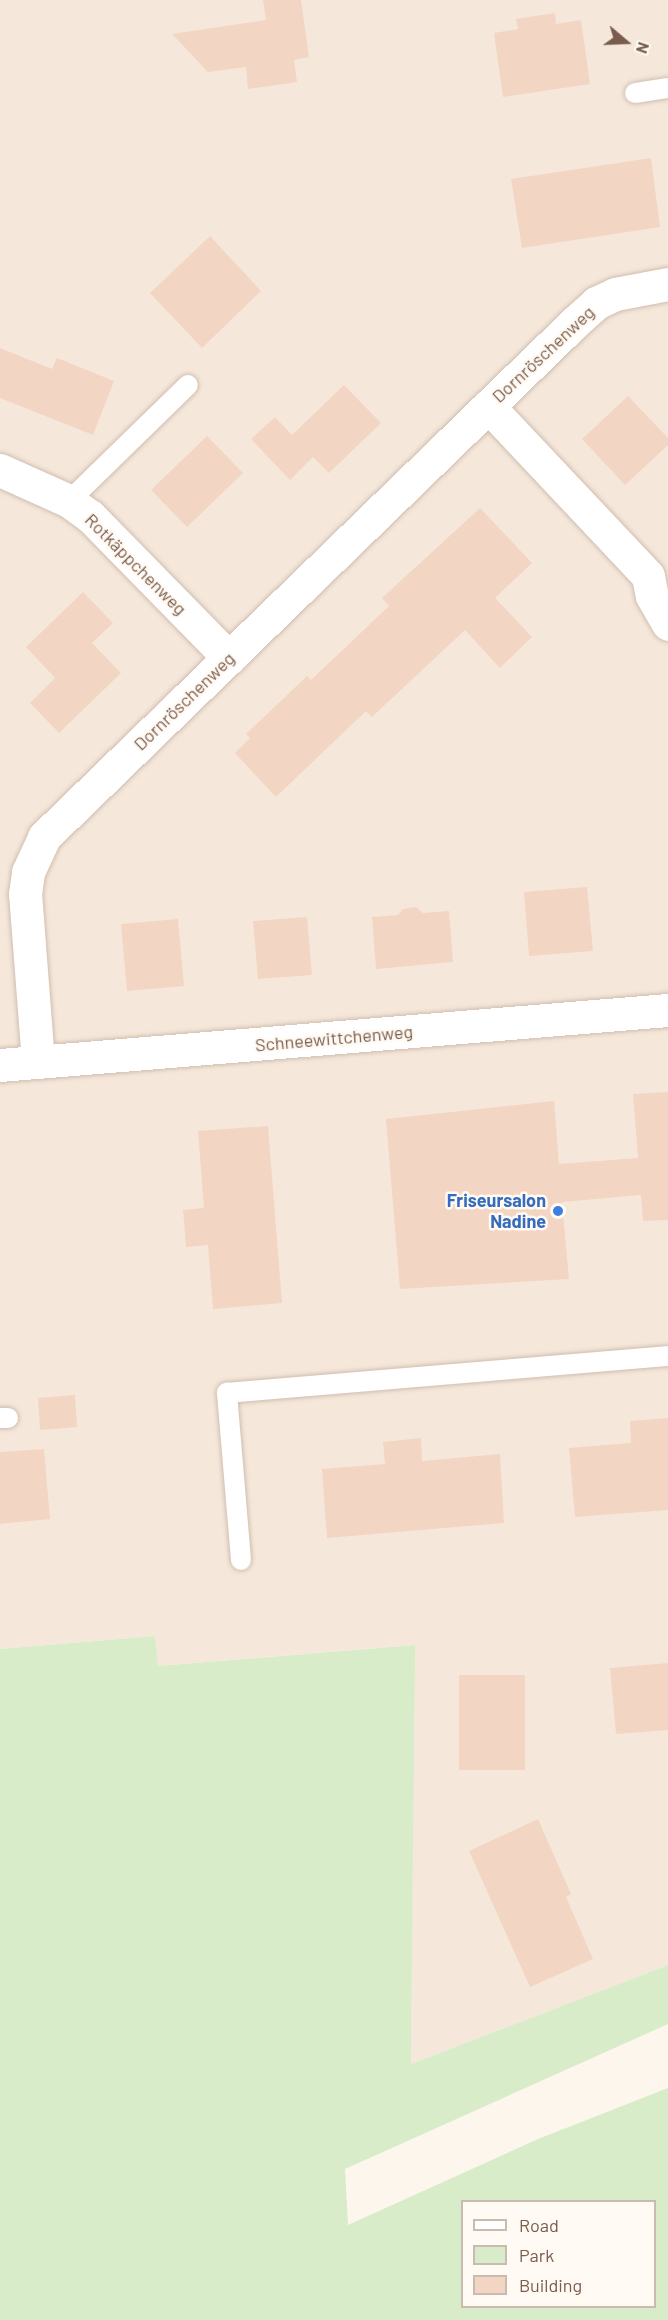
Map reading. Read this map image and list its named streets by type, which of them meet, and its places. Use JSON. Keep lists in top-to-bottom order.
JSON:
{
  "streets": {
    "street": ["Dornröschenweg", "Rotkäppchenweg", "Schneewittchenweg"]
  },
  "crossings": [
    ["Dornröschenweg", "Rotkäppchenweg"],
    ["Dornröschenweg", "Schneewittchenweg"]
  ],
  "places": ["Friseursalon Nadine"],
  "legend": ["Road", "Park", "Building"],
  "north": "right"
}
